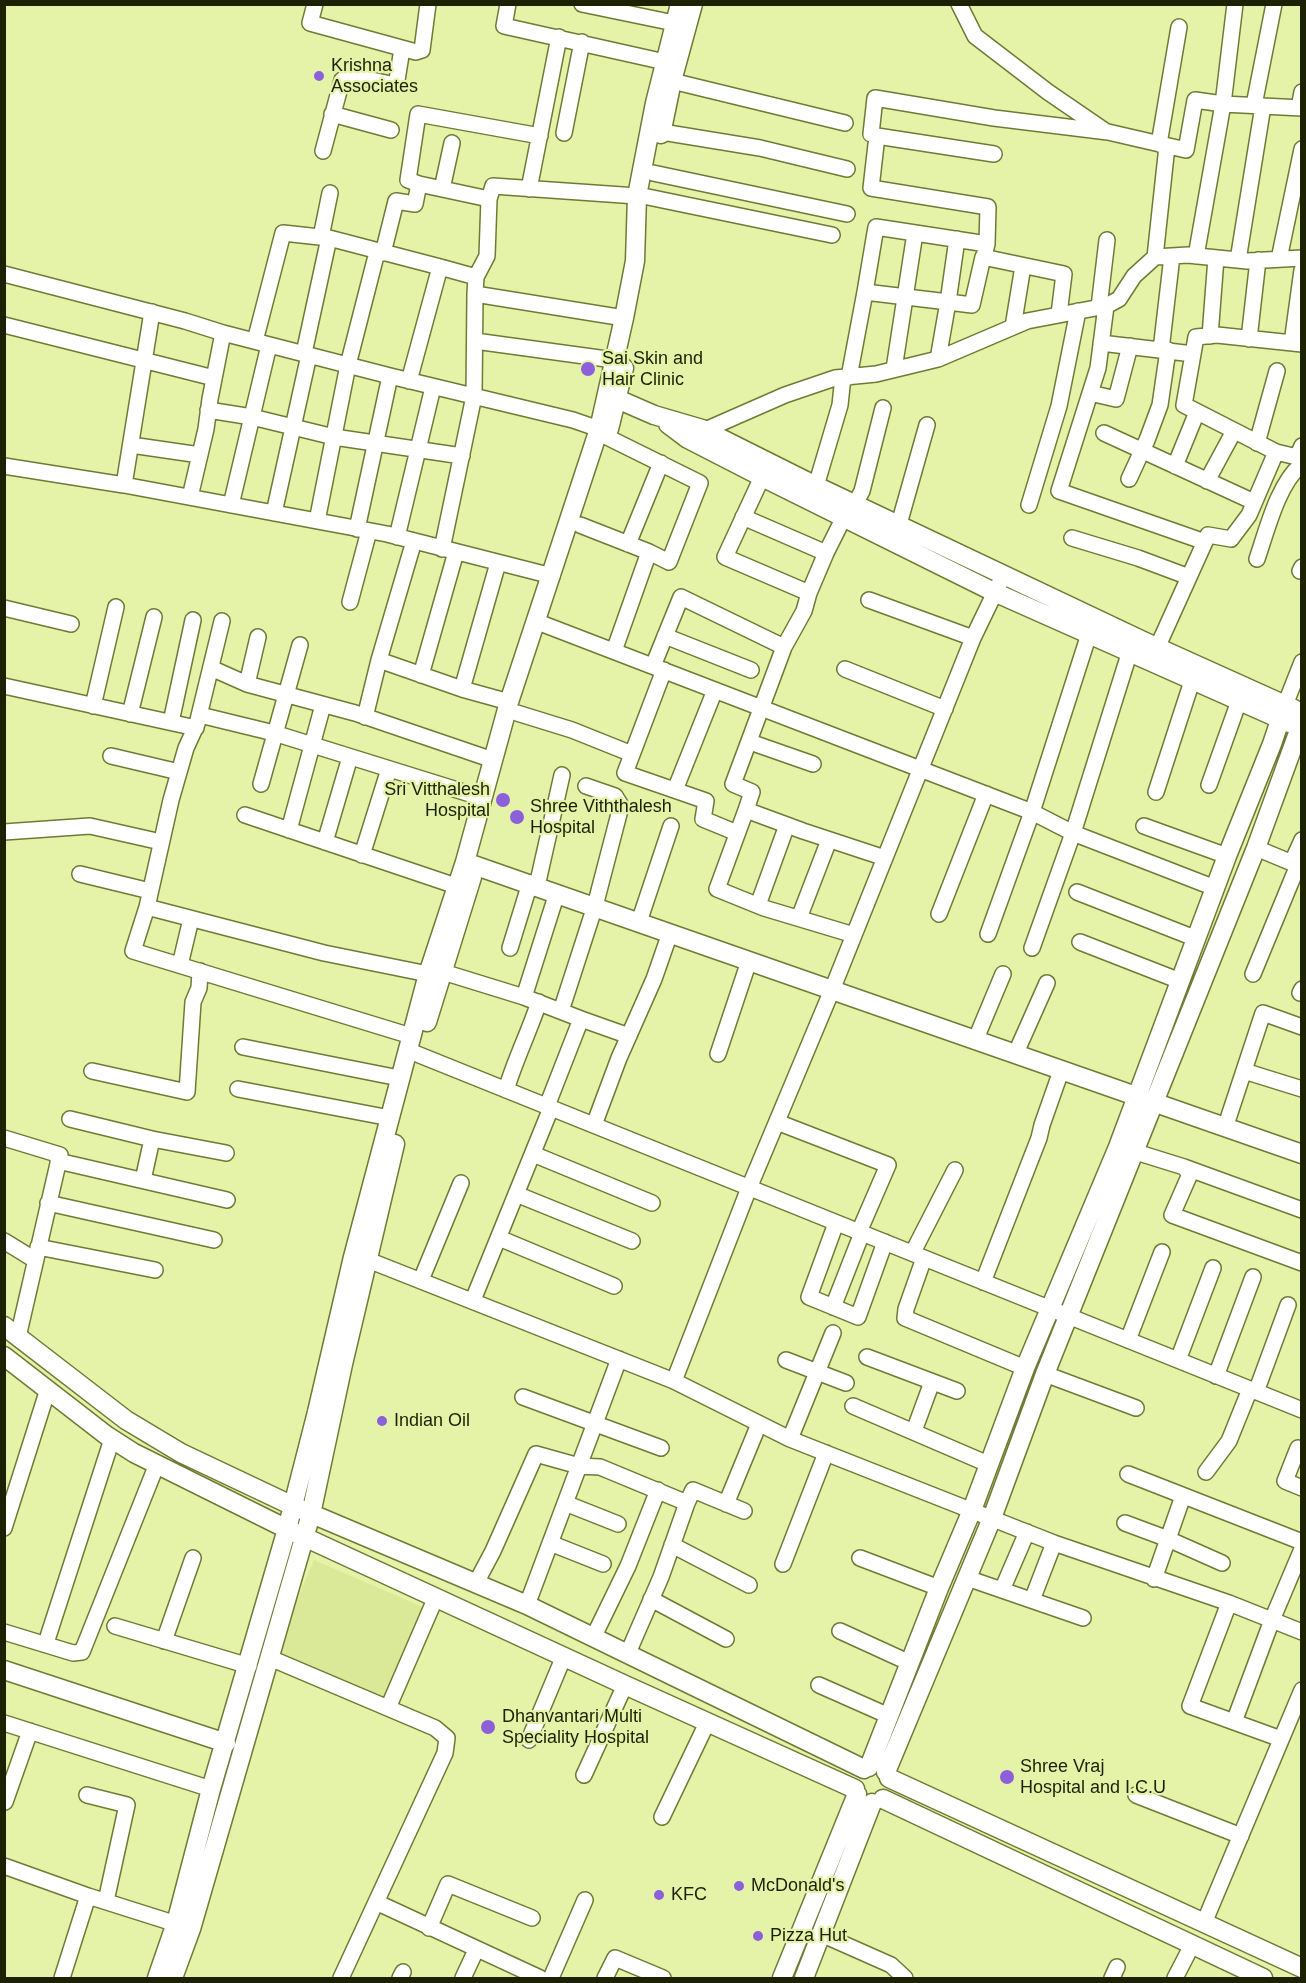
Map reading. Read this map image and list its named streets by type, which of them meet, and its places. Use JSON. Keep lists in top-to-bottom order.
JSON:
{
  "places": [
    "Krishna Associates",
    "Sai Skin and Hair Clinic",
    "Sri Vitthalesh Hospital",
    "Shree Viththalesh Hospital",
    "Indian Oil",
    "Dhanvantari Multi Speciality Hospital",
    "Shree Vraj Hospital and I.C.U",
    "McDonald's",
    "KFC",
    "Pizza Hut"
  ]
}
